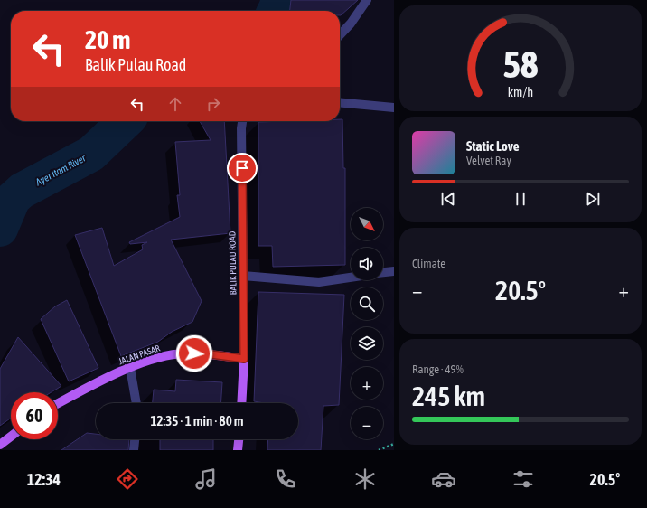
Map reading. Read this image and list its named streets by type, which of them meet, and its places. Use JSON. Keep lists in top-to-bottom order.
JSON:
{
  "streets": {
    "main road": ["BALIK PULAU ROAD", "JALAN PASAR"]
  },
  "crossings": [
    ["BALIK PULAU ROAD", "JALAN PASAR"]
  ],
  "water": ["Ayer Itam River"],
  "north": "bottom right",
  "page": {
    "turn": ["20 m", "Balik Pulau Road"],
    "song": ["Static Love", "Velvet Ray"],
    "map_buttons": ["+", "−"],
    "tile": [
      "Climate",
      ["Range · 49%", "245 km"]
    ],
    "heat": ["−", "20.5°", "+"],
    "limit": "60",
    "trip": "12:35 · 1 min · 80 m",
    "tabs": ["12:34", "20.5°"],
    "gauge": ["58", "km/h"]
  }
}
